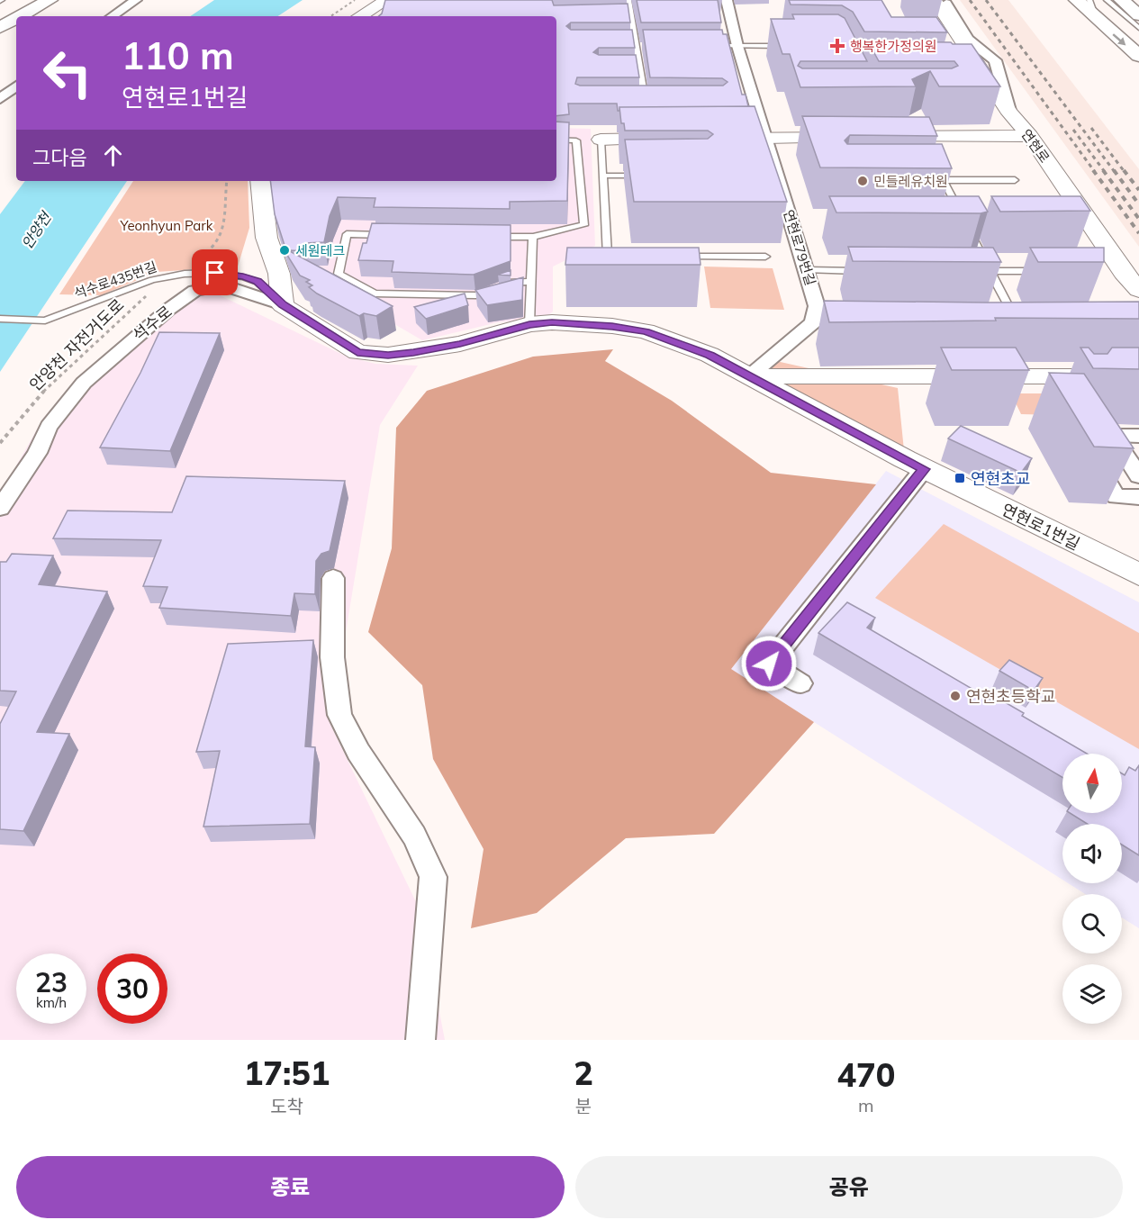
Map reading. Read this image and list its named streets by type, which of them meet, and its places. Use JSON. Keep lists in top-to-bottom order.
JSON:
{
  "streets": {
    "street": [
      "연현로",
      "연현로79번길",
      "석수로",
      "연현로1번길"
    ],
    "lane": ["석수로435번길"],
    "path": ["안양천 자전거도로"]
  },
  "crossings": [
    ["연현로79번길", "연현로1번길"],
    ["석수로435번길", "석수로"],
    ["석수로435번길", "안양천 자전거도로"],
    ["석수로435번길", "연현로1번길"],
    ["석수로", "연현로1번길"]
  ],
  "water": ["안양천"],
  "parks": ["Yeonhyun Park"],
  "places": {
    "health": ["행복한가정의원"],
    "other": ["민들레유치원", "세원테크", "연현초등학교"],
    "transit": ["연현초교"]
  },
  "north": "top",
  "page": {
    "turn": ["110 m", "연현로1번길"],
    "then": "그다음",
    "speed": "23 km/h",
    "limit": "30",
    "eta": [
      "17:51",
      "도착",
      "2",
      "분",
      "470",
      "m"
    ],
    "buttons": ["종료", "공유"]
  }
}
